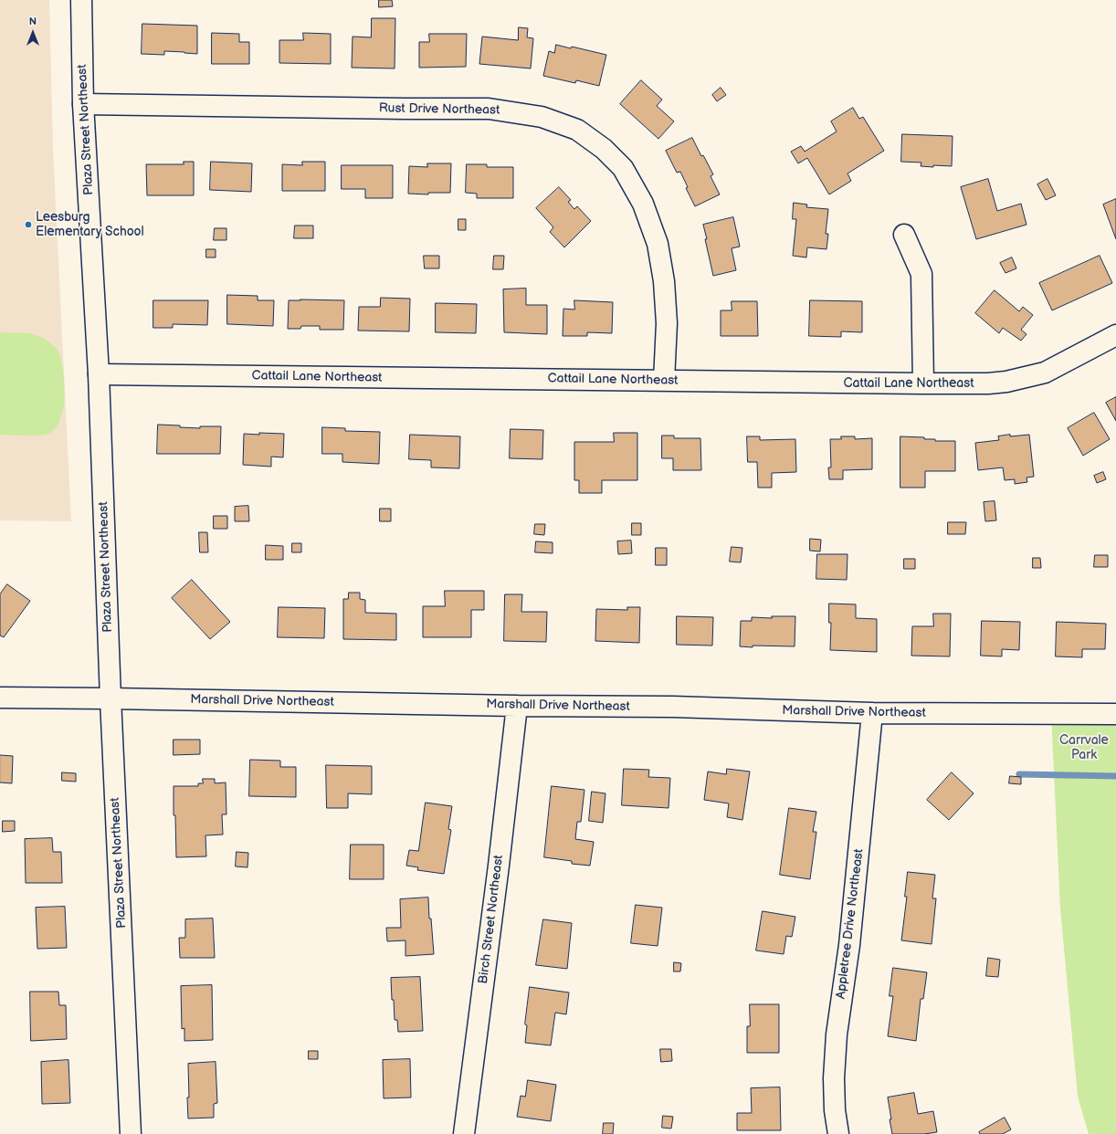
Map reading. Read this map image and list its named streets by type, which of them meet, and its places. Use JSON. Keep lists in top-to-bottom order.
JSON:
{
  "streets": {
    "street": [
      "Rust Drive Northeast",
      "Plaza Street Northeast",
      "Cattail Lane Northeast",
      "Marshall Drive Northeast",
      "Birch Street Northeast",
      "Appletree Drive Northeast"
    ]
  },
  "crossings": [
    ["Rust Drive Northeast", "Plaza Street Northeast"],
    ["Rust Drive Northeast", "Cattail Lane Northeast"],
    ["Plaza Street Northeast", "Cattail Lane Northeast"],
    ["Plaza Street Northeast", "Marshall Drive Northeast"],
    ["Marshall Drive Northeast", "Birch Street Northeast"],
    ["Marshall Drive Northeast", "Appletree Drive Northeast"]
  ],
  "parks": ["Carrvale Park"],
  "places": ["Leesburg Elementary School"],
  "north": "top"
}
